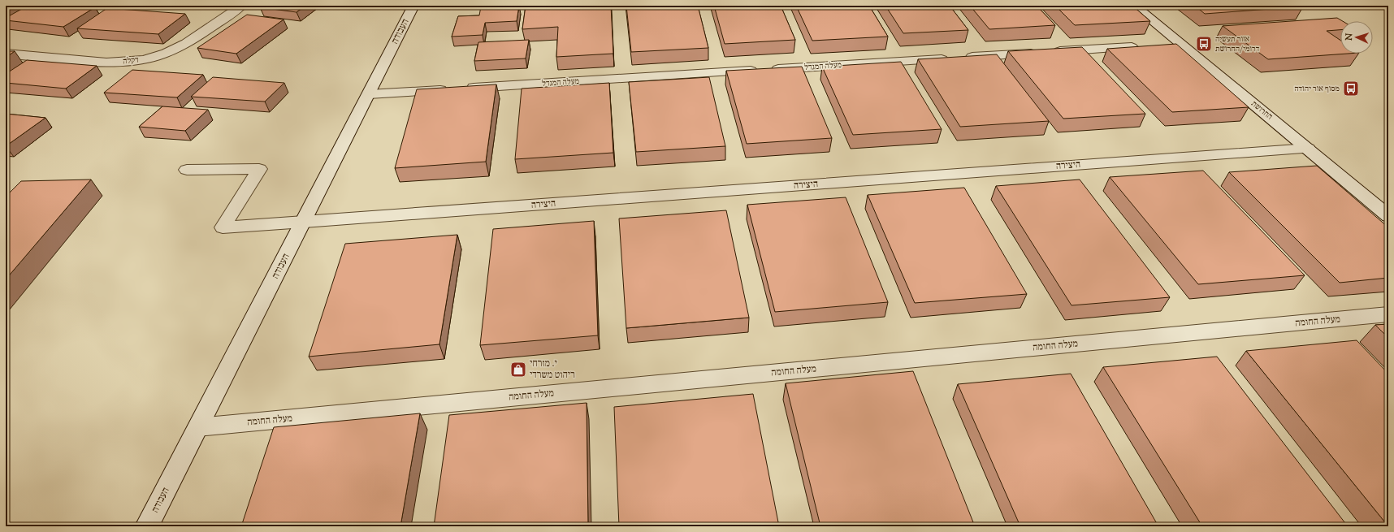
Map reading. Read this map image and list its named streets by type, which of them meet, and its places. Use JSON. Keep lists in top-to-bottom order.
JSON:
{
  "streets": {
    "street": [
      "העבודה",
      "דקלה",
      "מעלה המגדל",
      "החרושת",
      "היצירה",
      "מעלה החומה"
    ]
  },
  "crossings": [
    ["העבודה", "מעלה המגדל"],
    ["העבודה", "היצירה"],
    ["העבודה", "מעלה החומה"],
    ["החרושת", "היצירה"]
  ],
  "places": {
    "bus stop": ["אזור תעשיה דרומי/החרושת", "מסוף אור יהודה"],
    "shop": ["י. מזרחי ריהוט משרדי"]
  },
  "north": "left"
}
